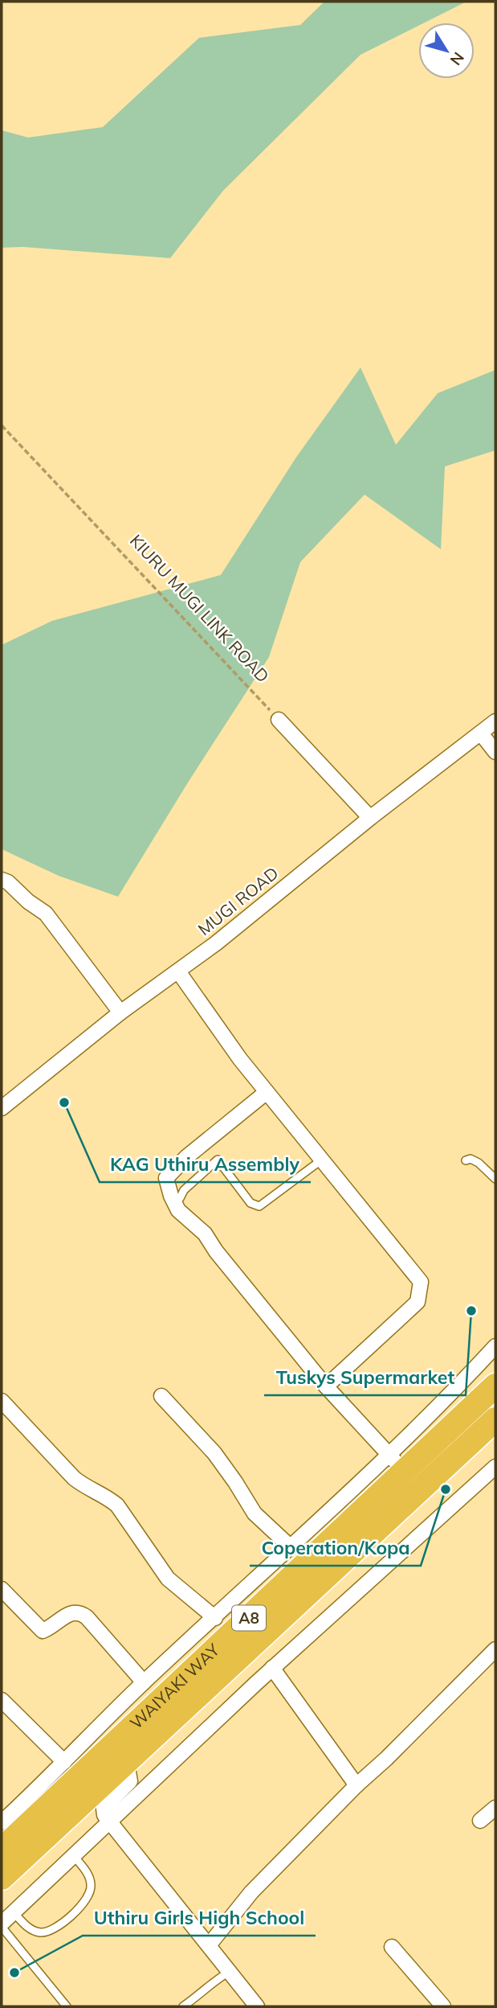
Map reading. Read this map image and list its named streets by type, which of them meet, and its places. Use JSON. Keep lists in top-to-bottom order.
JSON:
{
  "streets": {
    "highway": ["A8", "WAIYAKI WAY"],
    "street": ["MUGI ROAD"],
    "path": ["KIURU MUGI LINK ROAD"]
  },
  "places": [
    "KAG Uthiru Assembly",
    "Tuskys Supermarket",
    "Coperation/Kopa",
    "Uthiru Girls High School"
  ],
  "north": "bottom right"
}
